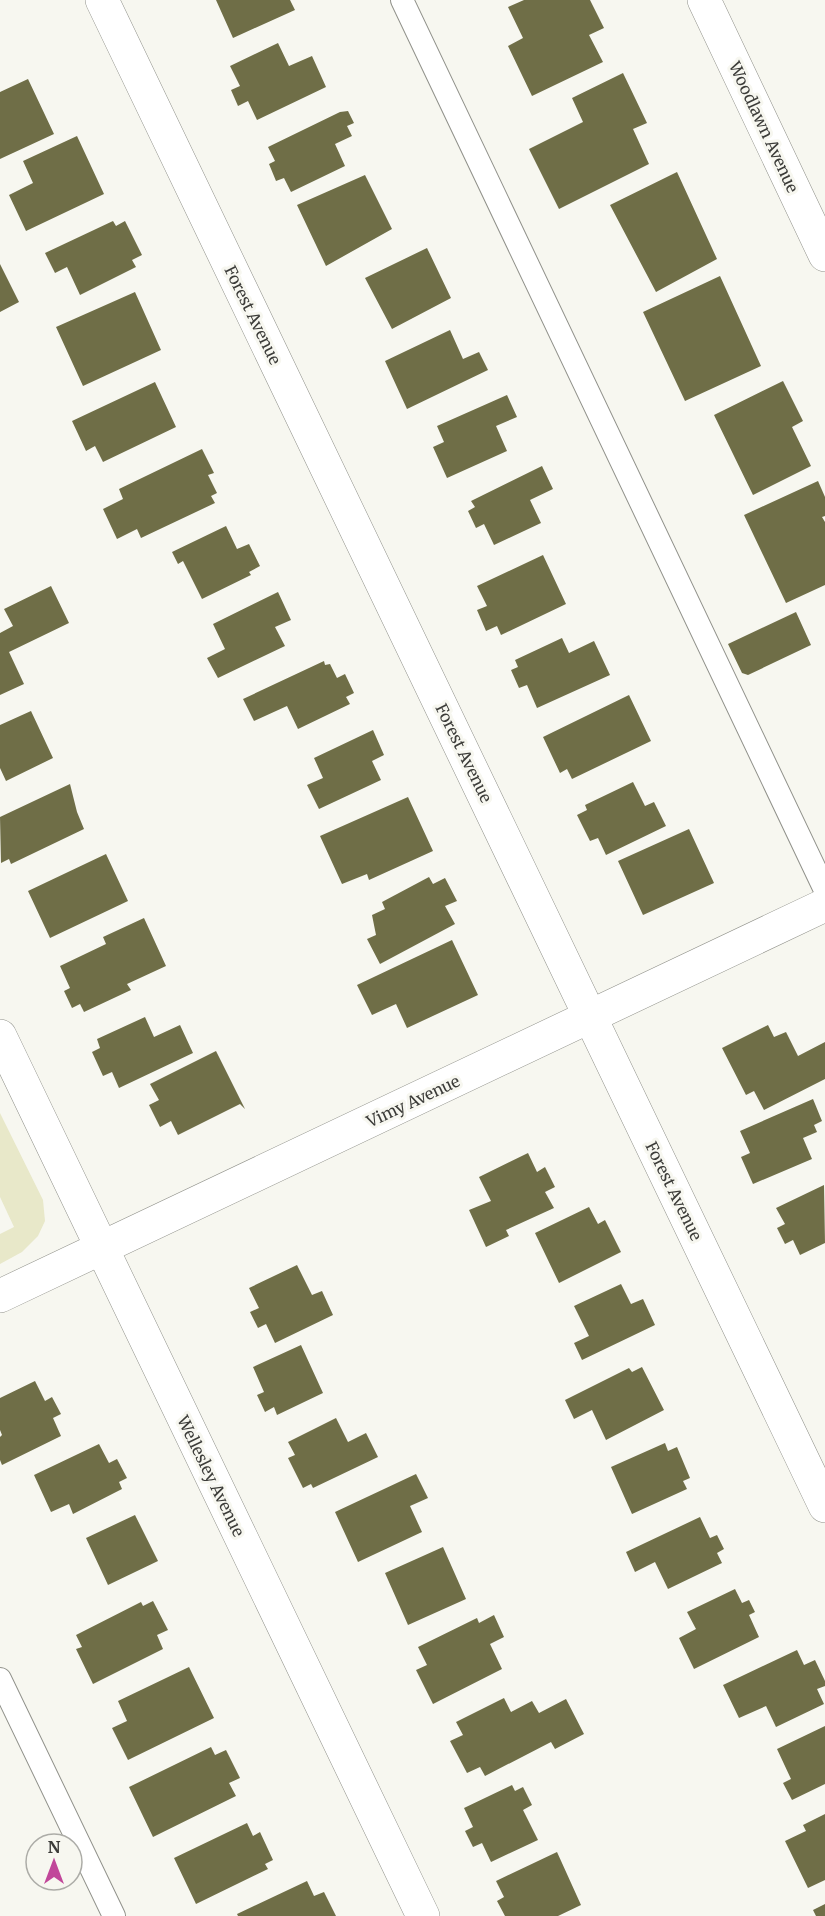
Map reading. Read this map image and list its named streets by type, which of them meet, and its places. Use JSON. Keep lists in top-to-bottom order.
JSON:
{
  "streets": {
    "street": [
      "Woodlawn Avenue",
      "Forest Avenue",
      "Vimy Avenue",
      "Wellesley Avenue"
    ]
  },
  "crossings": [
    ["Forest Avenue", "Vimy Avenue"],
    ["Vimy Avenue", "Wellesley Avenue"]
  ],
  "north": "top"
}
